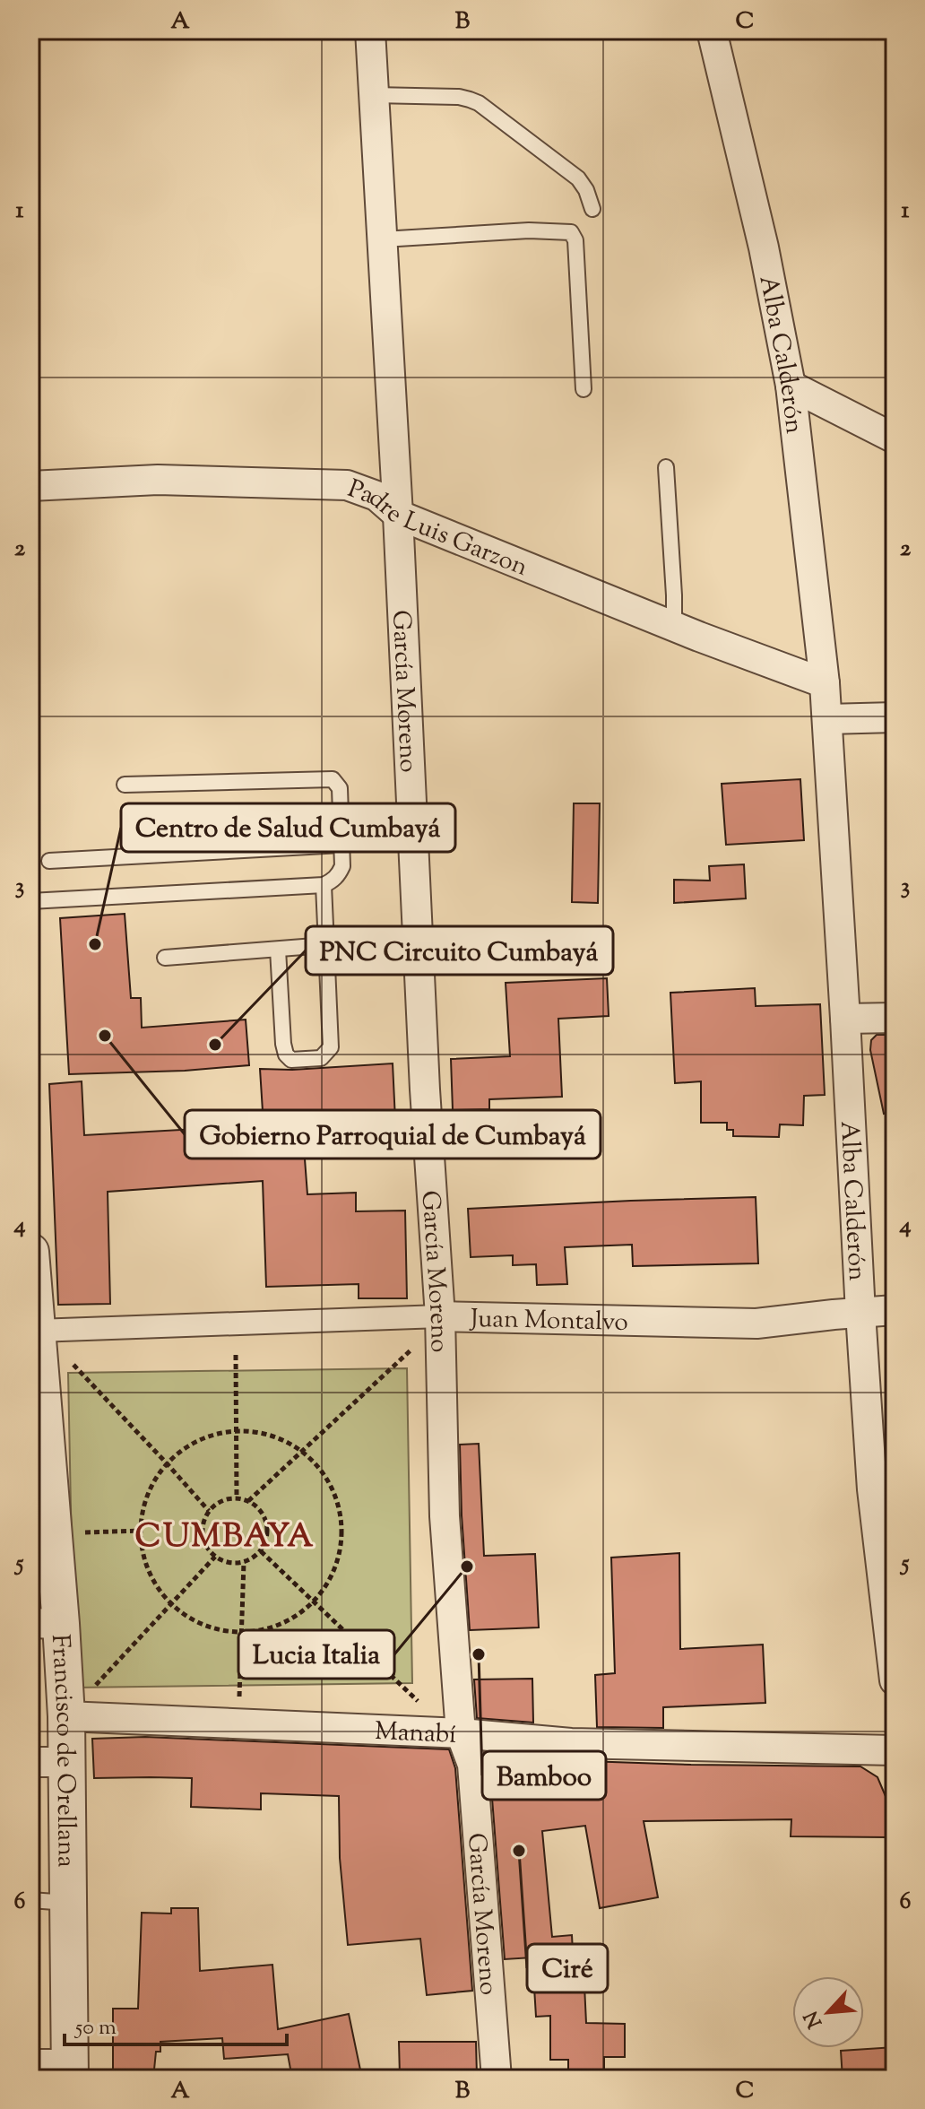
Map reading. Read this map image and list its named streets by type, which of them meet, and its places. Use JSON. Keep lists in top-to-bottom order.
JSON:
{
  "streets": {
    "street": [
      "Alba Calderón",
      "Padre Luis Garzon",
      "García Moreno",
      "Juan Montalvo",
      "Manabí",
      "Francisco de Orellana"
    ]
  },
  "crossings": [
    ["Alba Calderón", "Padre Luis Garzon"],
    ["Alba Calderón", "Juan Montalvo"],
    ["Padre Luis Garzon", "García Moreno"],
    ["García Moreno", "Juan Montalvo"],
    ["García Moreno", "Manabí"],
    ["Juan Montalvo", "Francisco de Orellana"],
    ["Manabí", "Francisco de Orellana"]
  ],
  "districts": ["CUMBAYA"],
  "places": [
    "Centro de Salud Cumbayá",
    "Gobierno Parroquial de Cumbayá",
    "PNC Circuito Cumbayá",
    "Lucia Italia",
    "Bamboo",
    "Ciré"
  ],
  "scale_bar": "50 m",
  "north": "bottom left",
  "grid": {
    "columns": ["A", "B", "C"],
    "rows": [
      "1",
      "2",
      "3",
      "4",
      "5",
      "6"
    ]
  }
}
